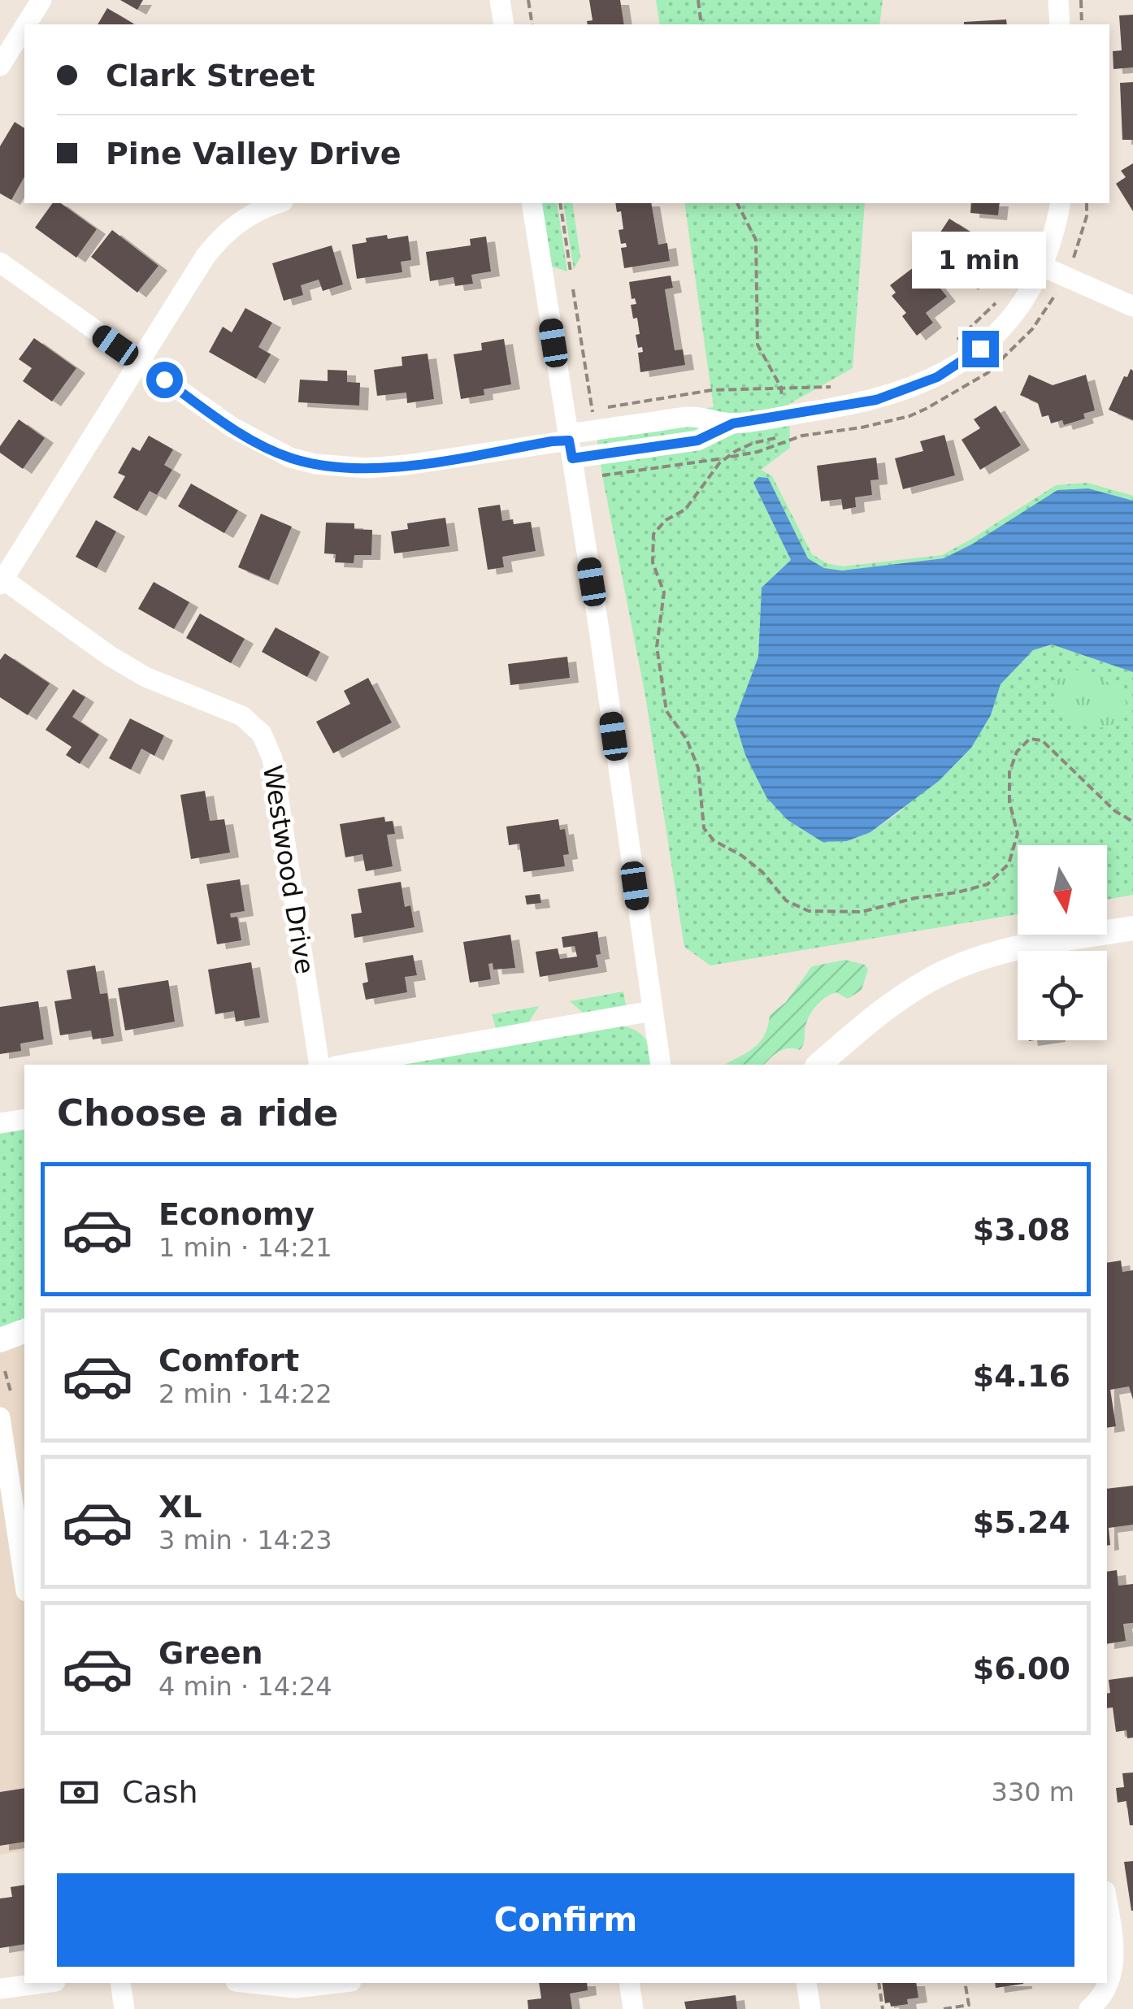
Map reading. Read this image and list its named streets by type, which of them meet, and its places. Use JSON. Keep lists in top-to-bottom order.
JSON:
{
  "streets": {
    "street": ["Westwood Drive"]
  },
  "north": "bottom",
  "page": {
    "banner": ["Clark Street", "Pine Valley Drive"],
    "bubble": "1 min",
    "heading": "Choose a ride",
    "list": [
      {
        "name": "Economy",
        "note": "1 min · 14:21",
        "value": "$3.08"
      },
      {
        "name": "Comfort",
        "note": "2 min · 14:22",
        "value": "$4.16"
      },
      {
        "name": "XL",
        "note": "3 min · 14:23",
        "value": "$5.24"
      },
      {
        "name": "Green",
        "note": "4 min · 14:24",
        "value": "$6.00"
      }
    ],
    "pay": ["Cash", "330 m"],
    "buttons": "Confirm"
  }
}
